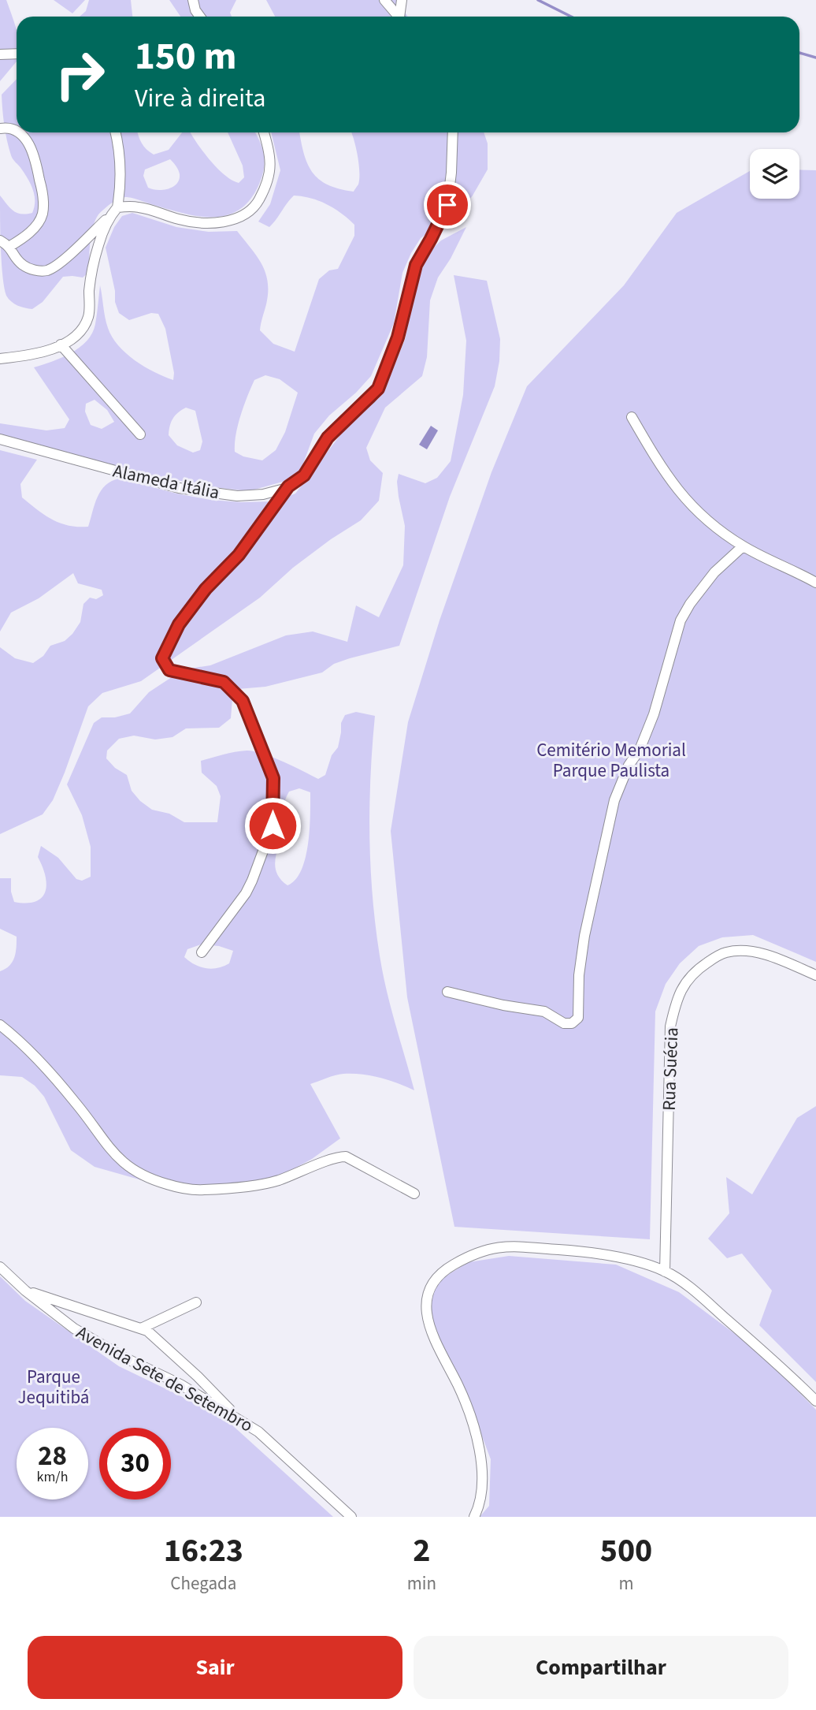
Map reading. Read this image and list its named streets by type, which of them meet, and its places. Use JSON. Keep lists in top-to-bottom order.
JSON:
{
  "streets": {
    "street": ["Alameda Itália", "Rua Suécia", "Avenida Sete de Setembro"]
  },
  "parks": ["Cemitério Memorial Parque Paulista", "Parque Jequitibá"],
  "page": {
    "turn": ["150 m", "Vire à direita"],
    "speed": "28 km/h",
    "limit": "30",
    "eta": [
      "16:23",
      "Chegada",
      "2",
      "min",
      "500",
      "m"
    ],
    "buttons": ["Sair", "Compartilhar"]
  }
}
